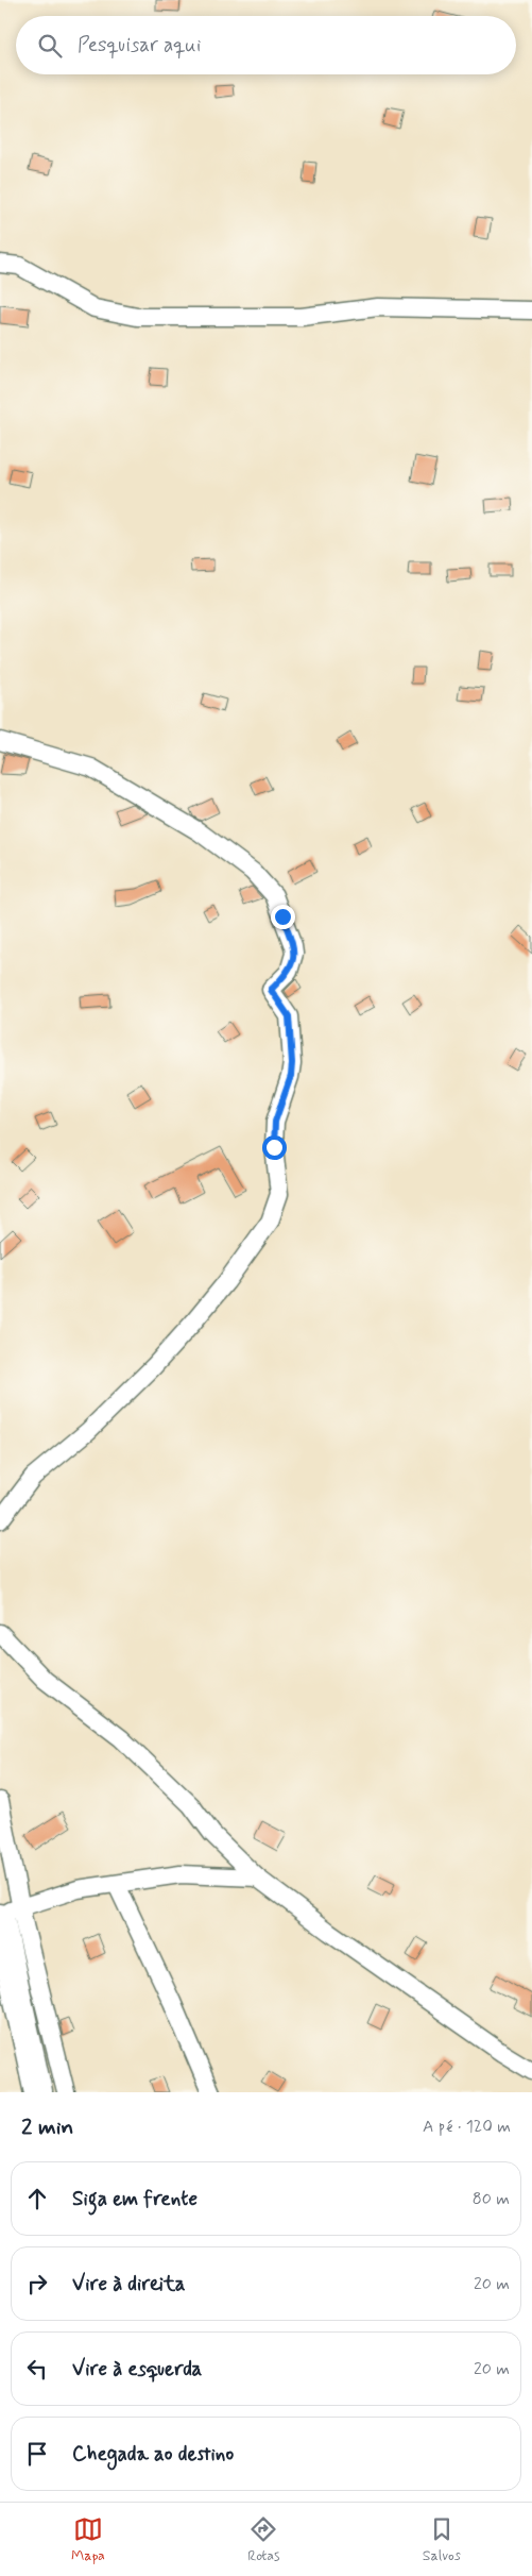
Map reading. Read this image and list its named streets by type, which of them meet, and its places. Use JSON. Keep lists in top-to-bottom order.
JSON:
{
  "page": {
    "search": "Pesquisar aqui",
    "heading": ["2 min", "A pé · 120 m"],
    "list": [
      ["Siga em frente", "80 m"],
      ["Vire à direita", "20 m"],
      ["Vire à esquerda", "20 m"],
      "Chegada ao destino"
    ],
    "nav": ["Mapa", "Rotas", "Salvos"]
  }
}
